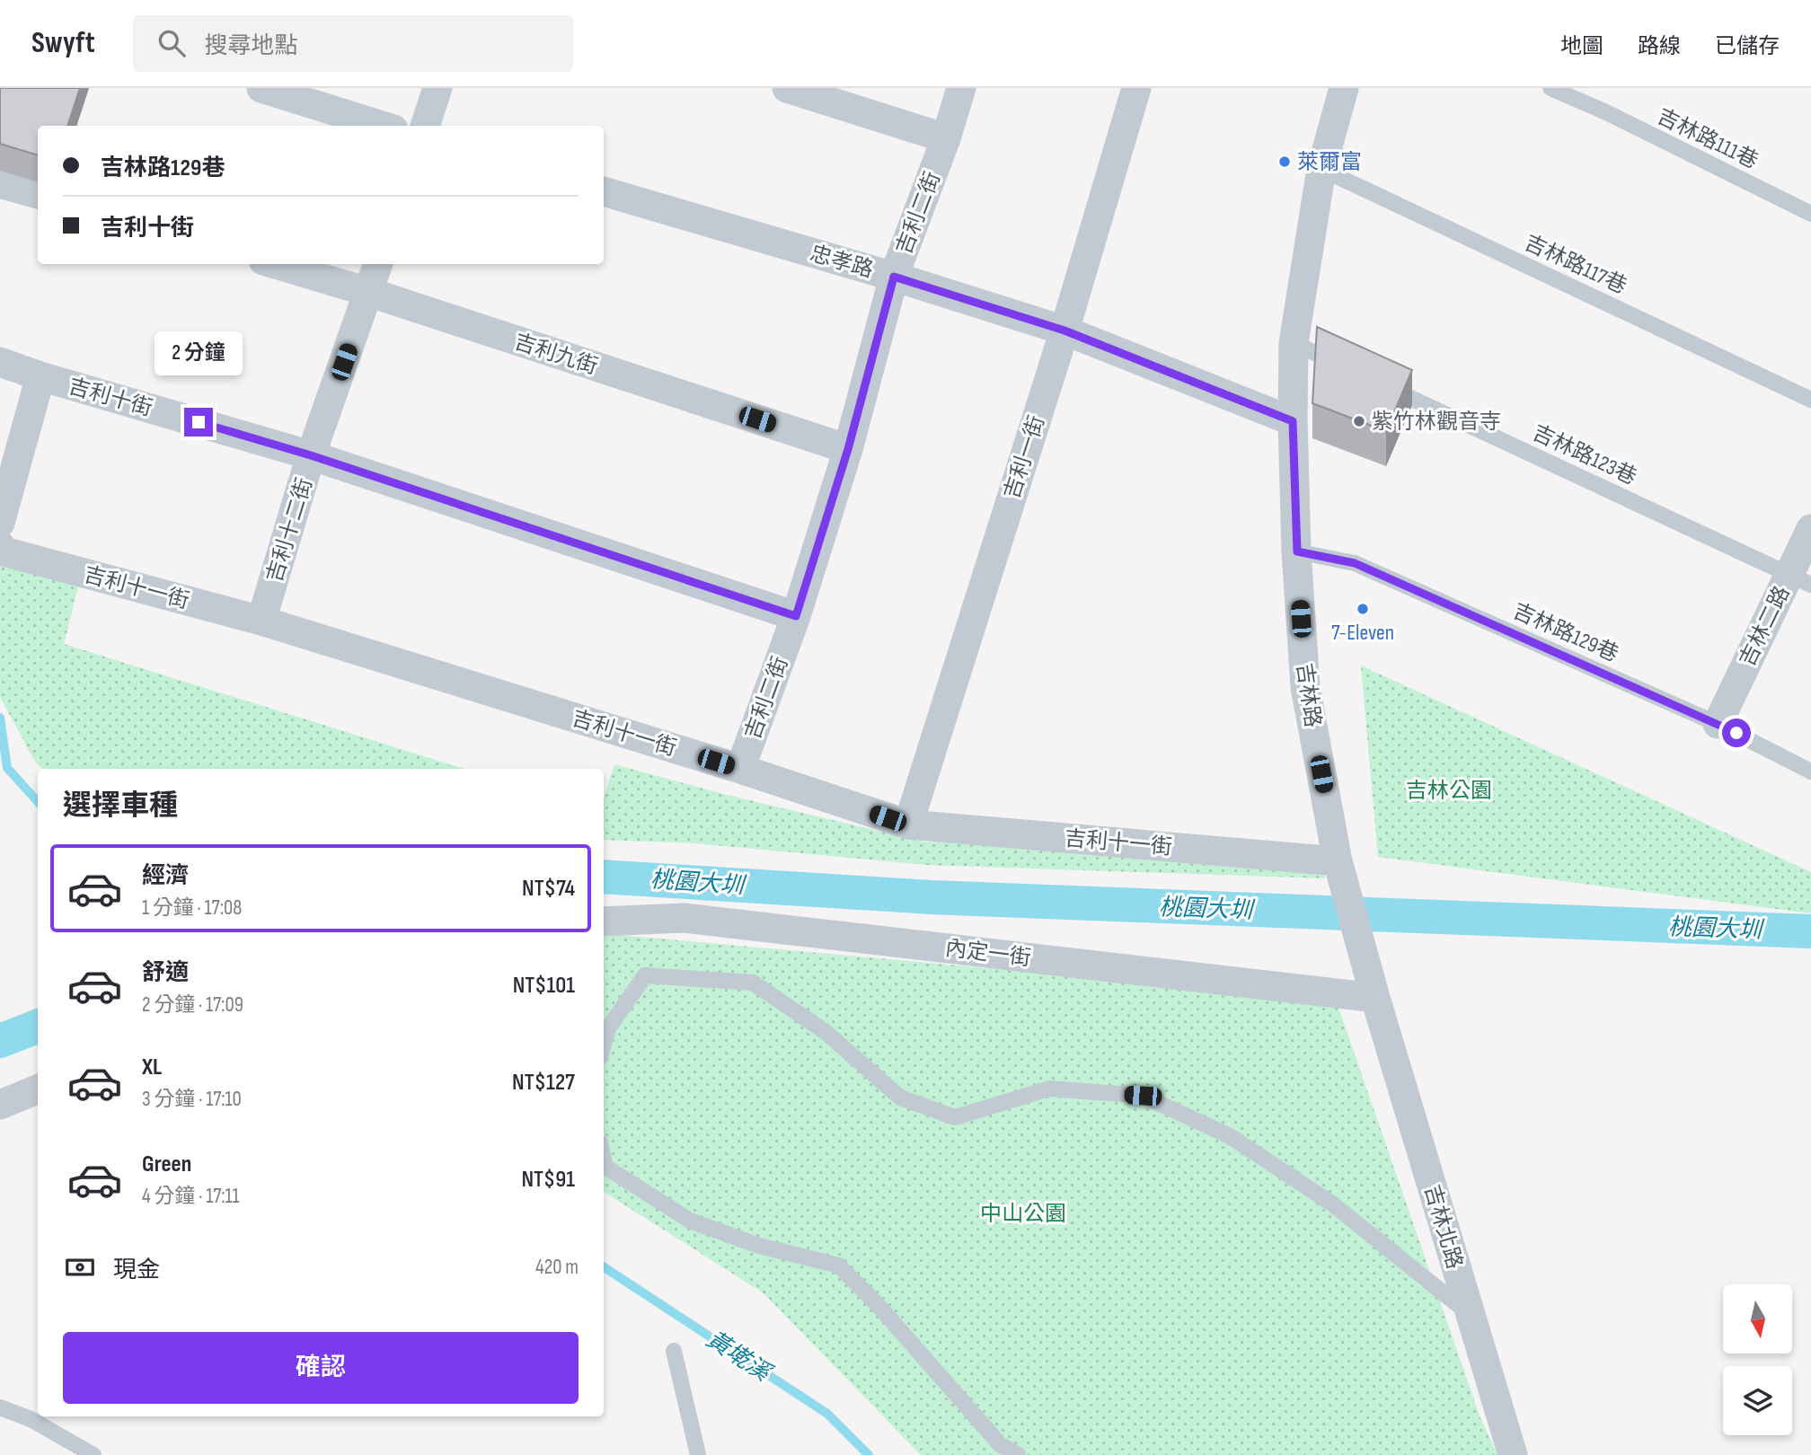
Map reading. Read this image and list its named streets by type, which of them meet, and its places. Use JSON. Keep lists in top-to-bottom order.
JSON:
{
  "streets": {
    "street": [
      "吉利二街",
      "忠孝路",
      "吉利九街",
      "吉利十街",
      "吉利一街",
      "吉利十二街",
      "吉利十一街",
      "吉林二路",
      "吉林路",
      "內定一街",
      "吉林北路"
    ],
    "lane": [
      "吉林路111巷",
      "吉林路117巷",
      "吉林路123巷",
      "吉林路129巷"
    ]
  },
  "crossings": [
    ["吉利二街", "忠孝路"],
    ["吉利二街", "吉利九街"],
    ["吉利二街", "吉利十街"],
    ["吉利二街", "吉利十一街"],
    ["忠孝路", "吉利一街"],
    ["忠孝路", "吉林路"],
    ["吉林路117巷", "吉林路"],
    ["吉利九街", "吉利十二街"],
    ["吉利十街", "吉利十二街"],
    ["吉林路123巷", "吉林二路"],
    ["吉利一街", "吉利十一街"],
    ["吉利十二街", "吉利十一街"],
    ["吉利十一街", "吉林路"],
    ["吉林二路", "吉林路129巷"],
    ["吉林路129巷", "吉林路"],
    ["吉林路", "內定一街"],
    ["吉林路", "吉林北路"],
    ["內定一街", "吉林北路"]
  ],
  "water": ["桃園大圳", "黃墘溪"],
  "parks": ["吉林公園", "中山公園"],
  "places": ["萊爾富", "紫竹林觀音寺", "7-Eleven"],
  "north": "bottom",
  "page": {
    "header": "Swyft",
    "search": "搜尋地點",
    "nav": ["地圖", "路線", "已儲存"],
    "banner": ["吉林路129巷", "吉利十街"],
    "bubble": "2 分鐘",
    "heading": "選擇車種",
    "list": [
      {
        "name": "經濟",
        "note": "1 分鐘 · 17:08",
        "value": "NT$74"
      },
      {
        "name": "舒適",
        "note": "2 分鐘 · 17:09",
        "value": "NT$101"
      },
      {
        "name": "XL",
        "note": "3 分鐘 · 17:10",
        "value": "NT$127"
      },
      {
        "name": "Green",
        "note": "4 分鐘 · 17:11",
        "value": "NT$91"
      }
    ],
    "pay": ["現金", "420 m"],
    "buttons": "確認"
  }
}
